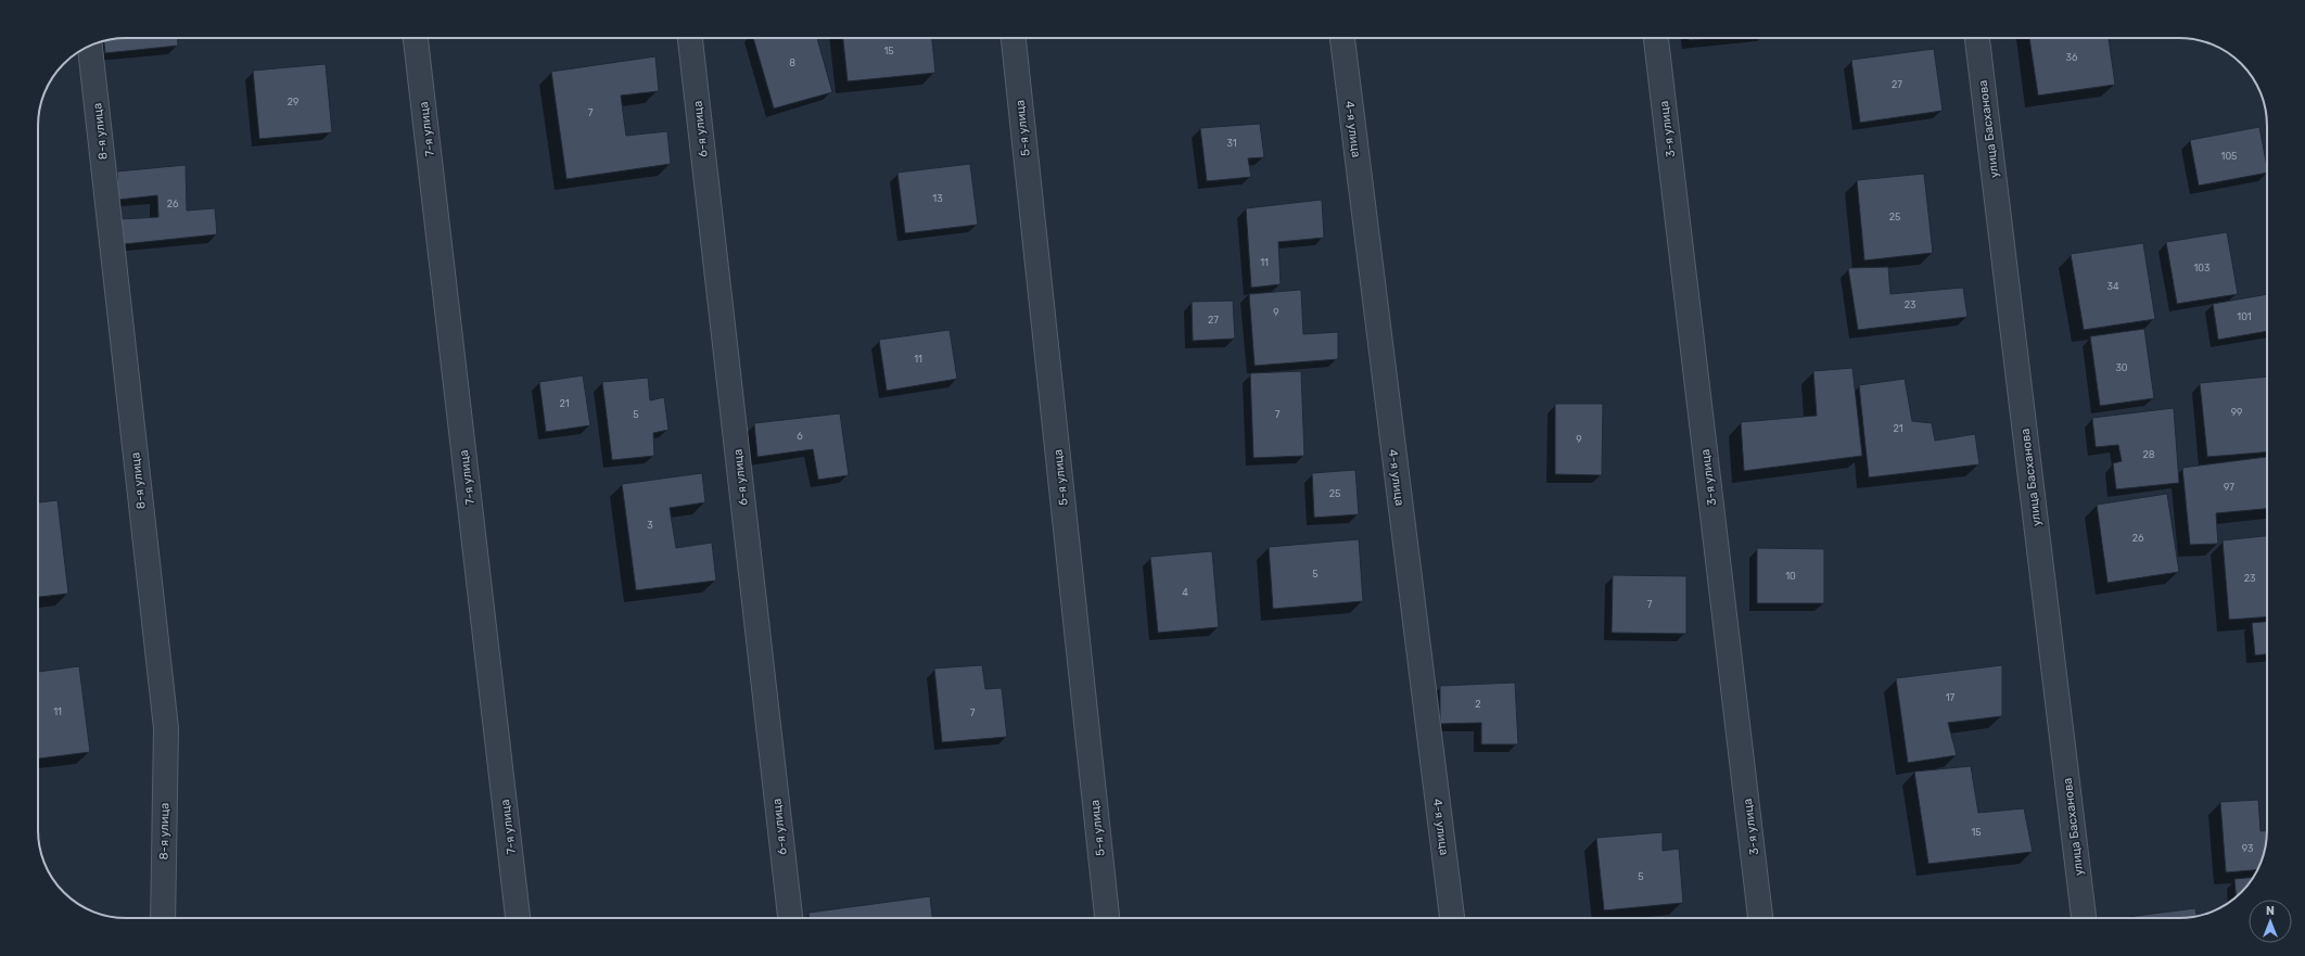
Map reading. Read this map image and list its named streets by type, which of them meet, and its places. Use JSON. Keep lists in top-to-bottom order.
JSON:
{
  "streets": {
    "street": [
      "5-я улица",
      "7-я улица",
      "6-я улица",
      "4-я улица",
      "3-я улица",
      "улица Басханова",
      "8-я улица"
    ]
  },
  "house_numbers": [
    "15",
    "36",
    "8",
    "27",
    "29",
    "7",
    "31",
    "105",
    "13",
    "26",
    "25",
    "11",
    "103",
    "34",
    "23",
    "9",
    "101",
    "27",
    "11",
    "30",
    "21",
    "99",
    "5",
    "7",
    "21",
    "6",
    "9",
    "28",
    "97",
    "25",
    "3",
    "26",
    "5",
    "10",
    "23",
    "4",
    "7",
    "17",
    "2",
    "11",
    "7",
    "15",
    "93",
    "5"
  ],
  "north": "top"
}
